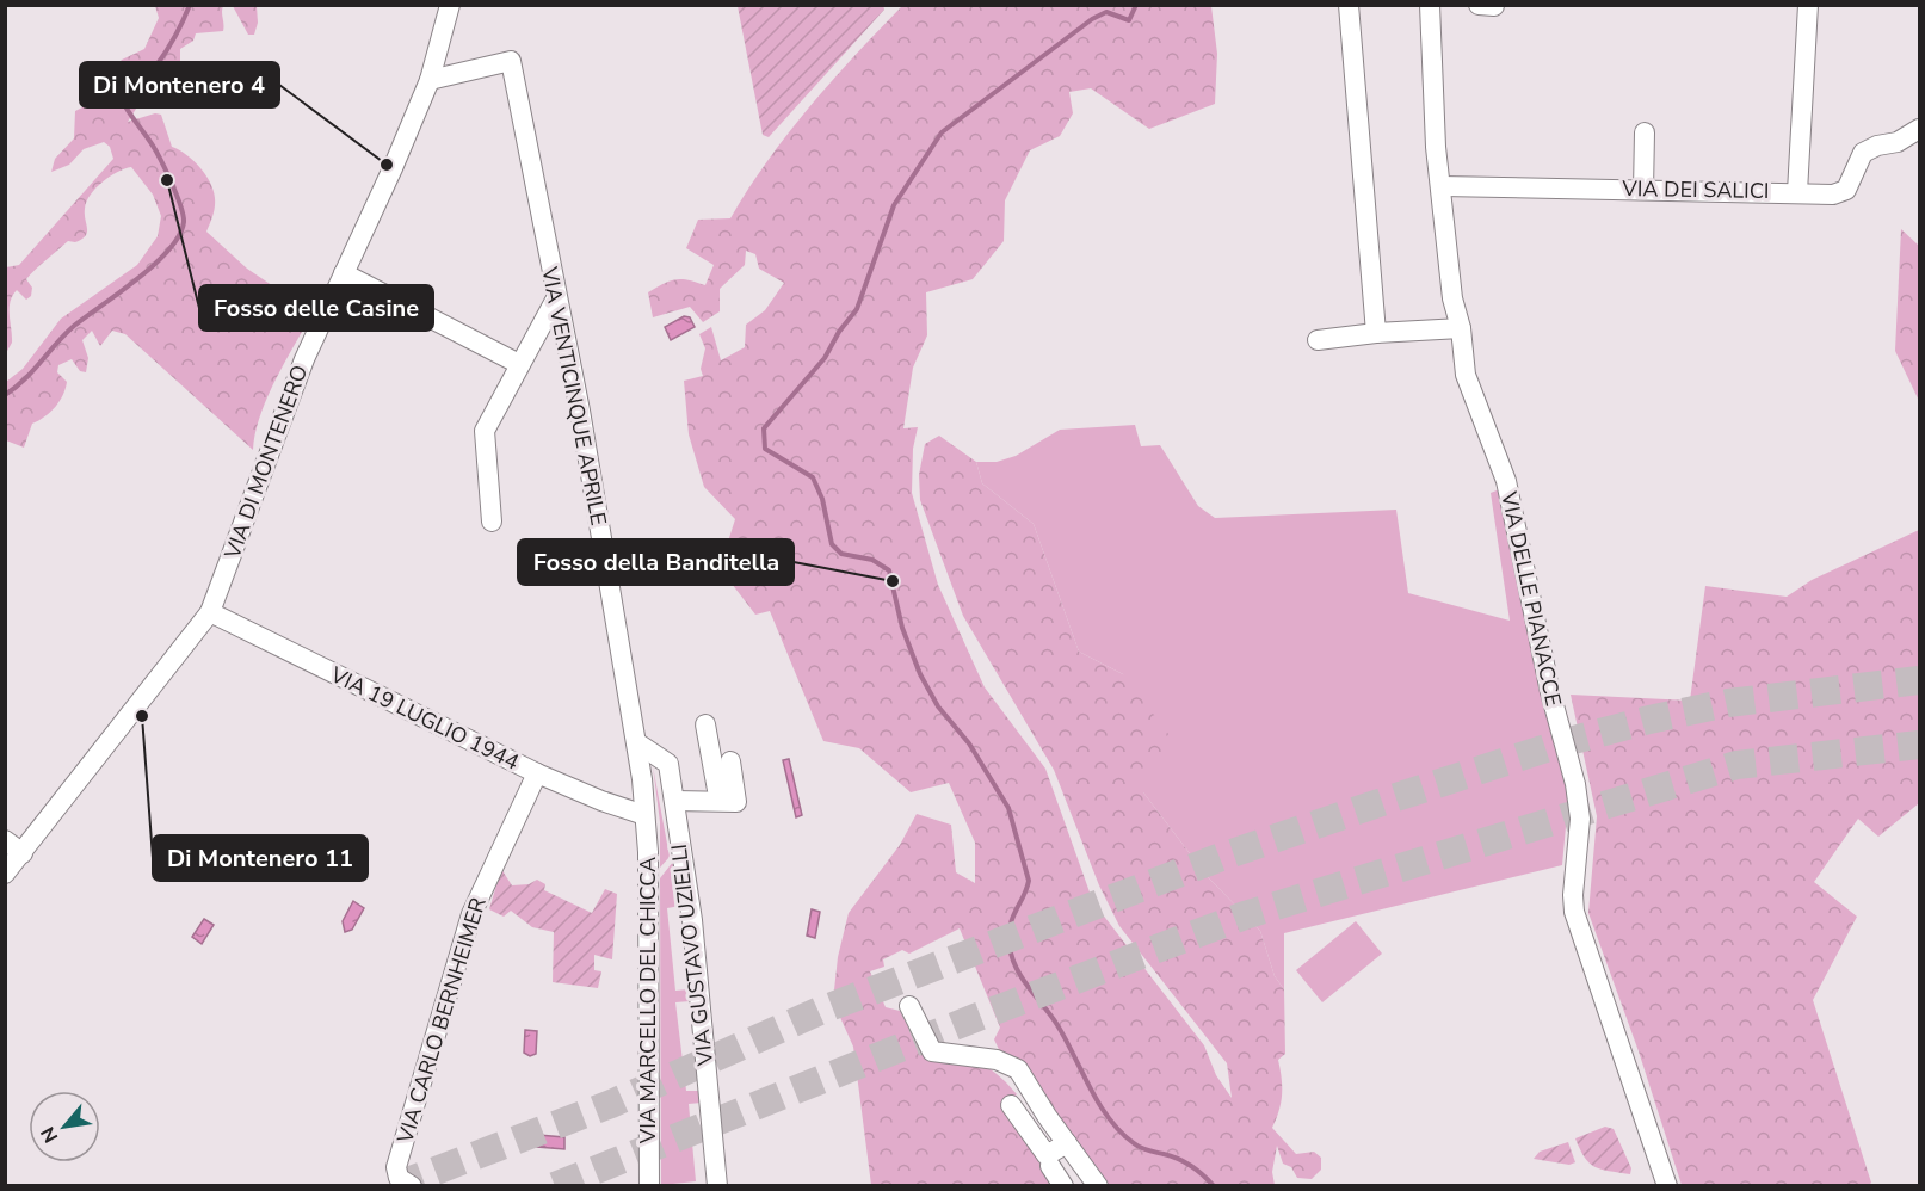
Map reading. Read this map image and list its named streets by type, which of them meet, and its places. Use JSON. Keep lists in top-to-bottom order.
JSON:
{
  "streets": {
    "street": [
      "VIA DEI SALICI",
      "VIA VENTICINQUE APRILE",
      "VIA DI MONTENERO",
      "VIA DELLE PIANACCE",
      "VIA 19 LUGLIO 1944",
      "VIA GUSTAVO UZIELLI",
      "VIA MARCELLO DEL CHICCA",
      "VIA CARLO BERNHEIMER"
    ]
  },
  "crossings": [
    ["VIA DEI SALICI", "VIA DELLE PIANACCE"],
    ["VIA VENTICINQUE APRILE", "VIA DI MONTENERO"],
    ["VIA VENTICINQUE APRILE", "VIA 19 LUGLIO 1944"],
    ["VIA VENTICINQUE APRILE", "VIA GUSTAVO UZIELLI"],
    ["VIA VENTICINQUE APRILE", "VIA MARCELLO DEL CHICCA"],
    ["VIA DI MONTENERO", "VIA 19 LUGLIO 1944"],
    ["VIA 19 LUGLIO 1944", "VIA MARCELLO DEL CHICCA"],
    ["VIA 19 LUGLIO 1944", "VIA CARLO BERNHEIMER"]
  ],
  "places": [
    "Di Montenero 4",
    "Fosso delle Casine",
    "Fosso della Banditella",
    "Di Montenero 11"
  ],
  "north": "bottom left"
}
